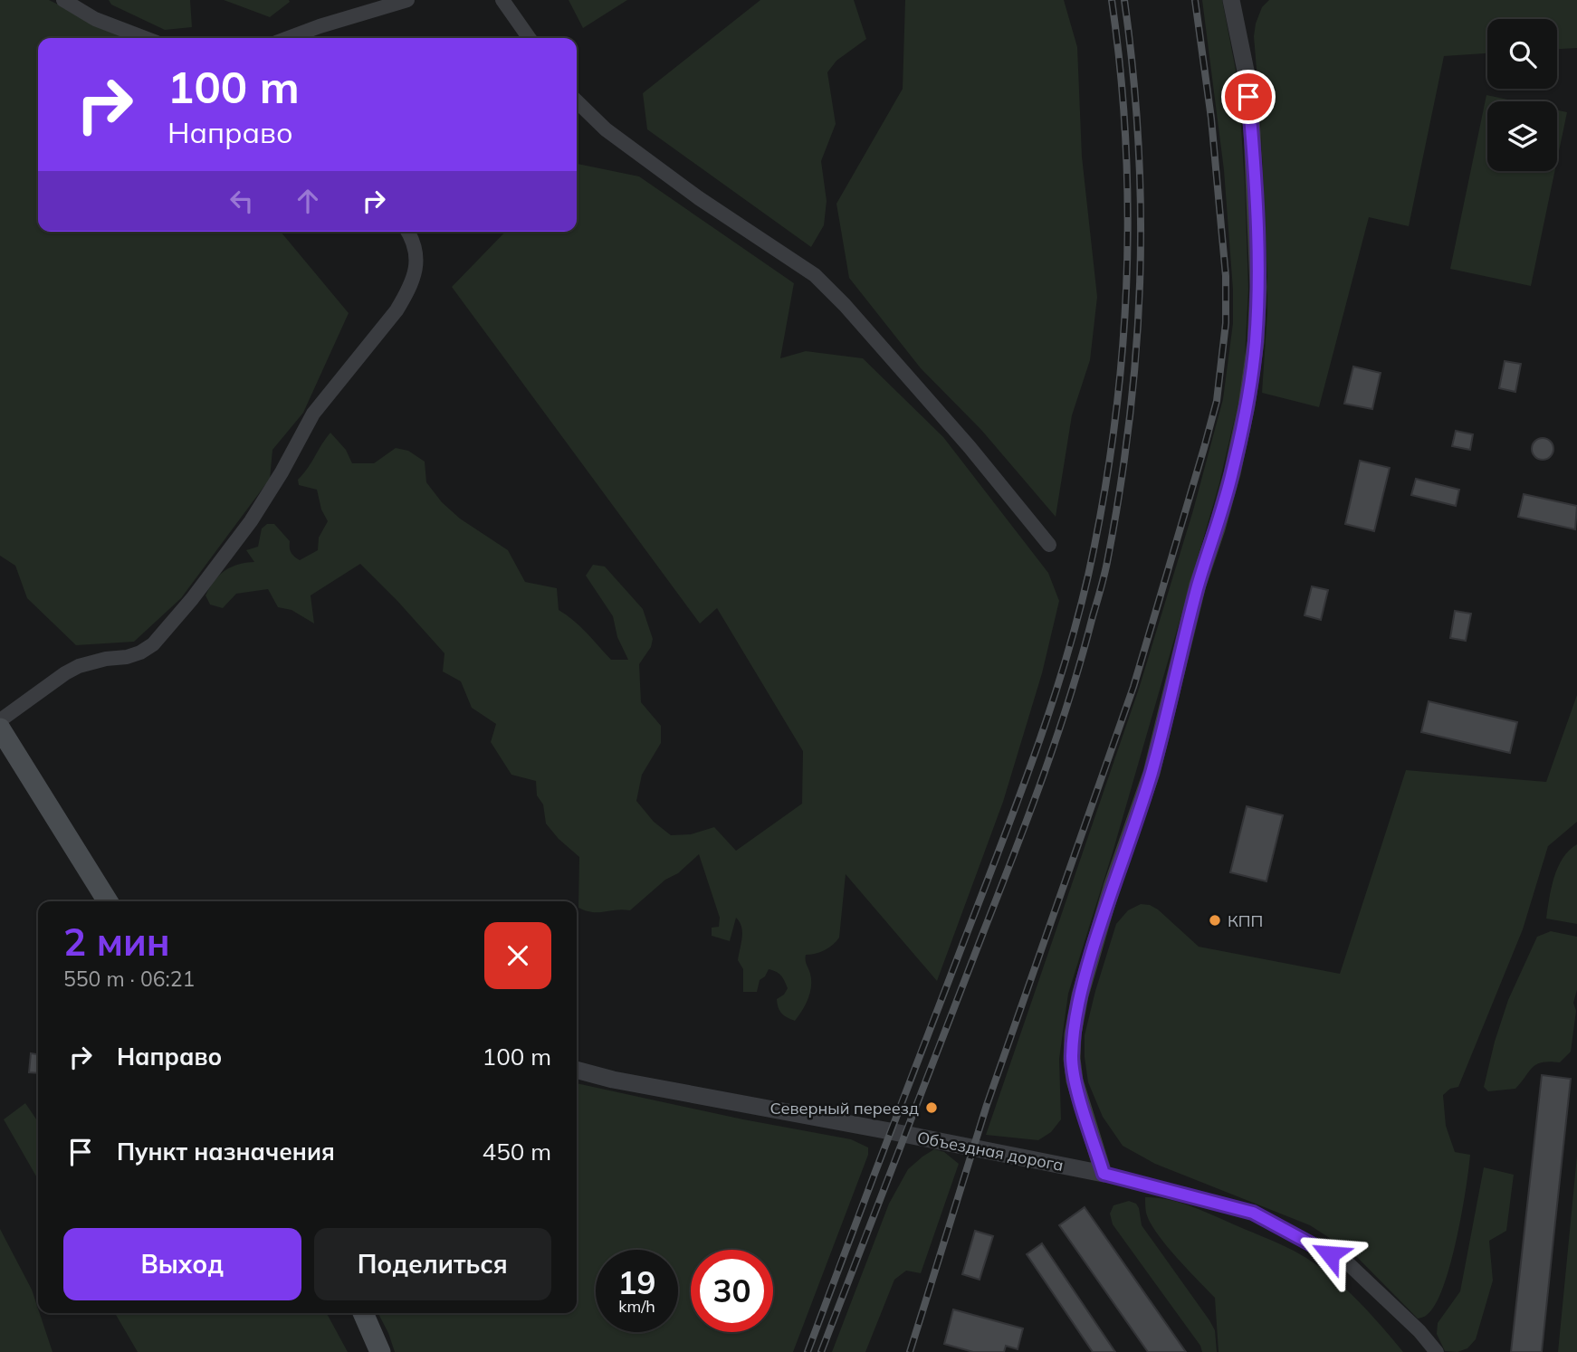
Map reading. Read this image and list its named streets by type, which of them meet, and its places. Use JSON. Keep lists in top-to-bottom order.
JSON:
{
  "streets": {
    "street": ["Объездная дорога"]
  },
  "places": ["КПП", "Северный переезд"],
  "page": {
    "turn": ["100 m", "Направо"],
    "heading": ["2 мин", "550 m · 06:21"],
    "list": [
      {
        "name": "Направо",
        "value": "100 m"
      },
      {
        "name": "Пункт назначения",
        "value": "450 m"
      }
    ],
    "buttons": ["Выход", "Поделиться"],
    "speed": "19 km/h",
    "limit": "30"
  }
}
